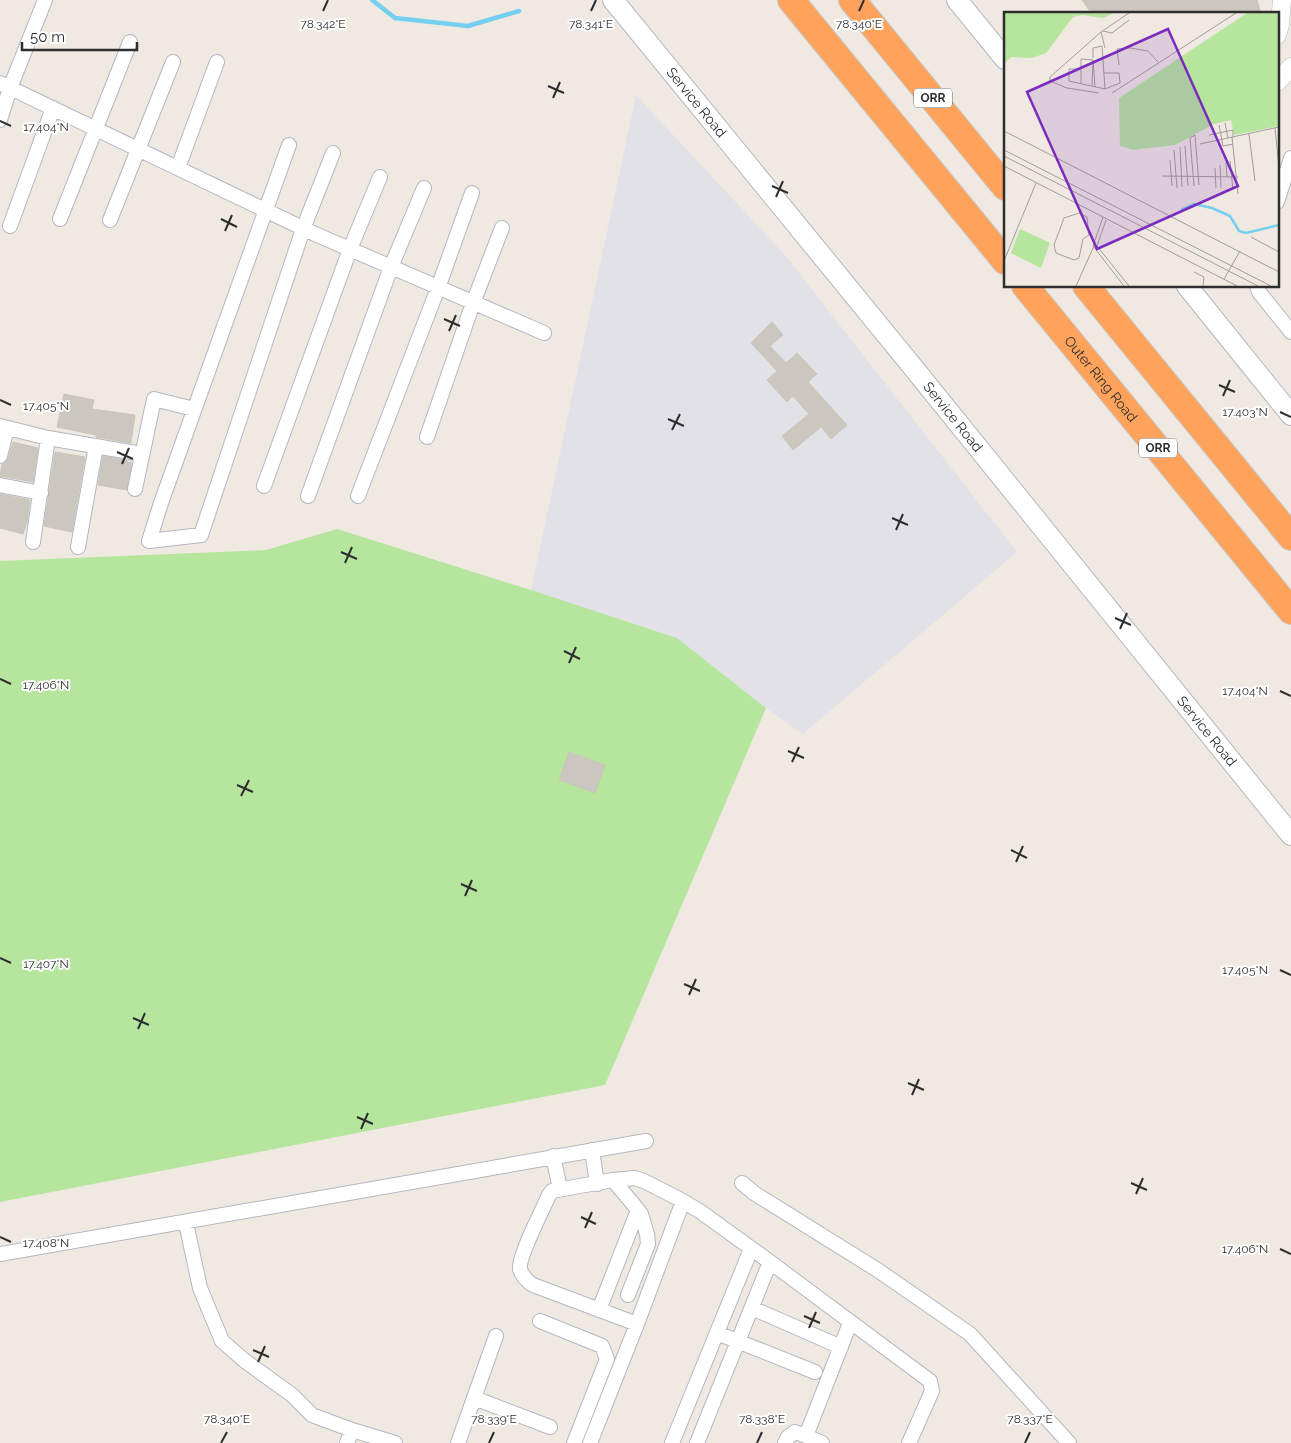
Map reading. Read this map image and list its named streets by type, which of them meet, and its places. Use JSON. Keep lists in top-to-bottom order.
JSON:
{
  "streets": {
    "highway": ["ORR", "Outer Ring Road"],
    "main road": ["Service Road"]
  },
  "scale_bar": "50 m",
  "coordinates": [
    "78.340°E",
    "78.342°E",
    "78.341°E",
    "17.404°N",
    "17.405°N",
    "17.403°N",
    "17.406°N",
    "17.407°N",
    "17.408°N",
    "78.339°E",
    "78.338°E",
    "78.337°E"
  ]
}
